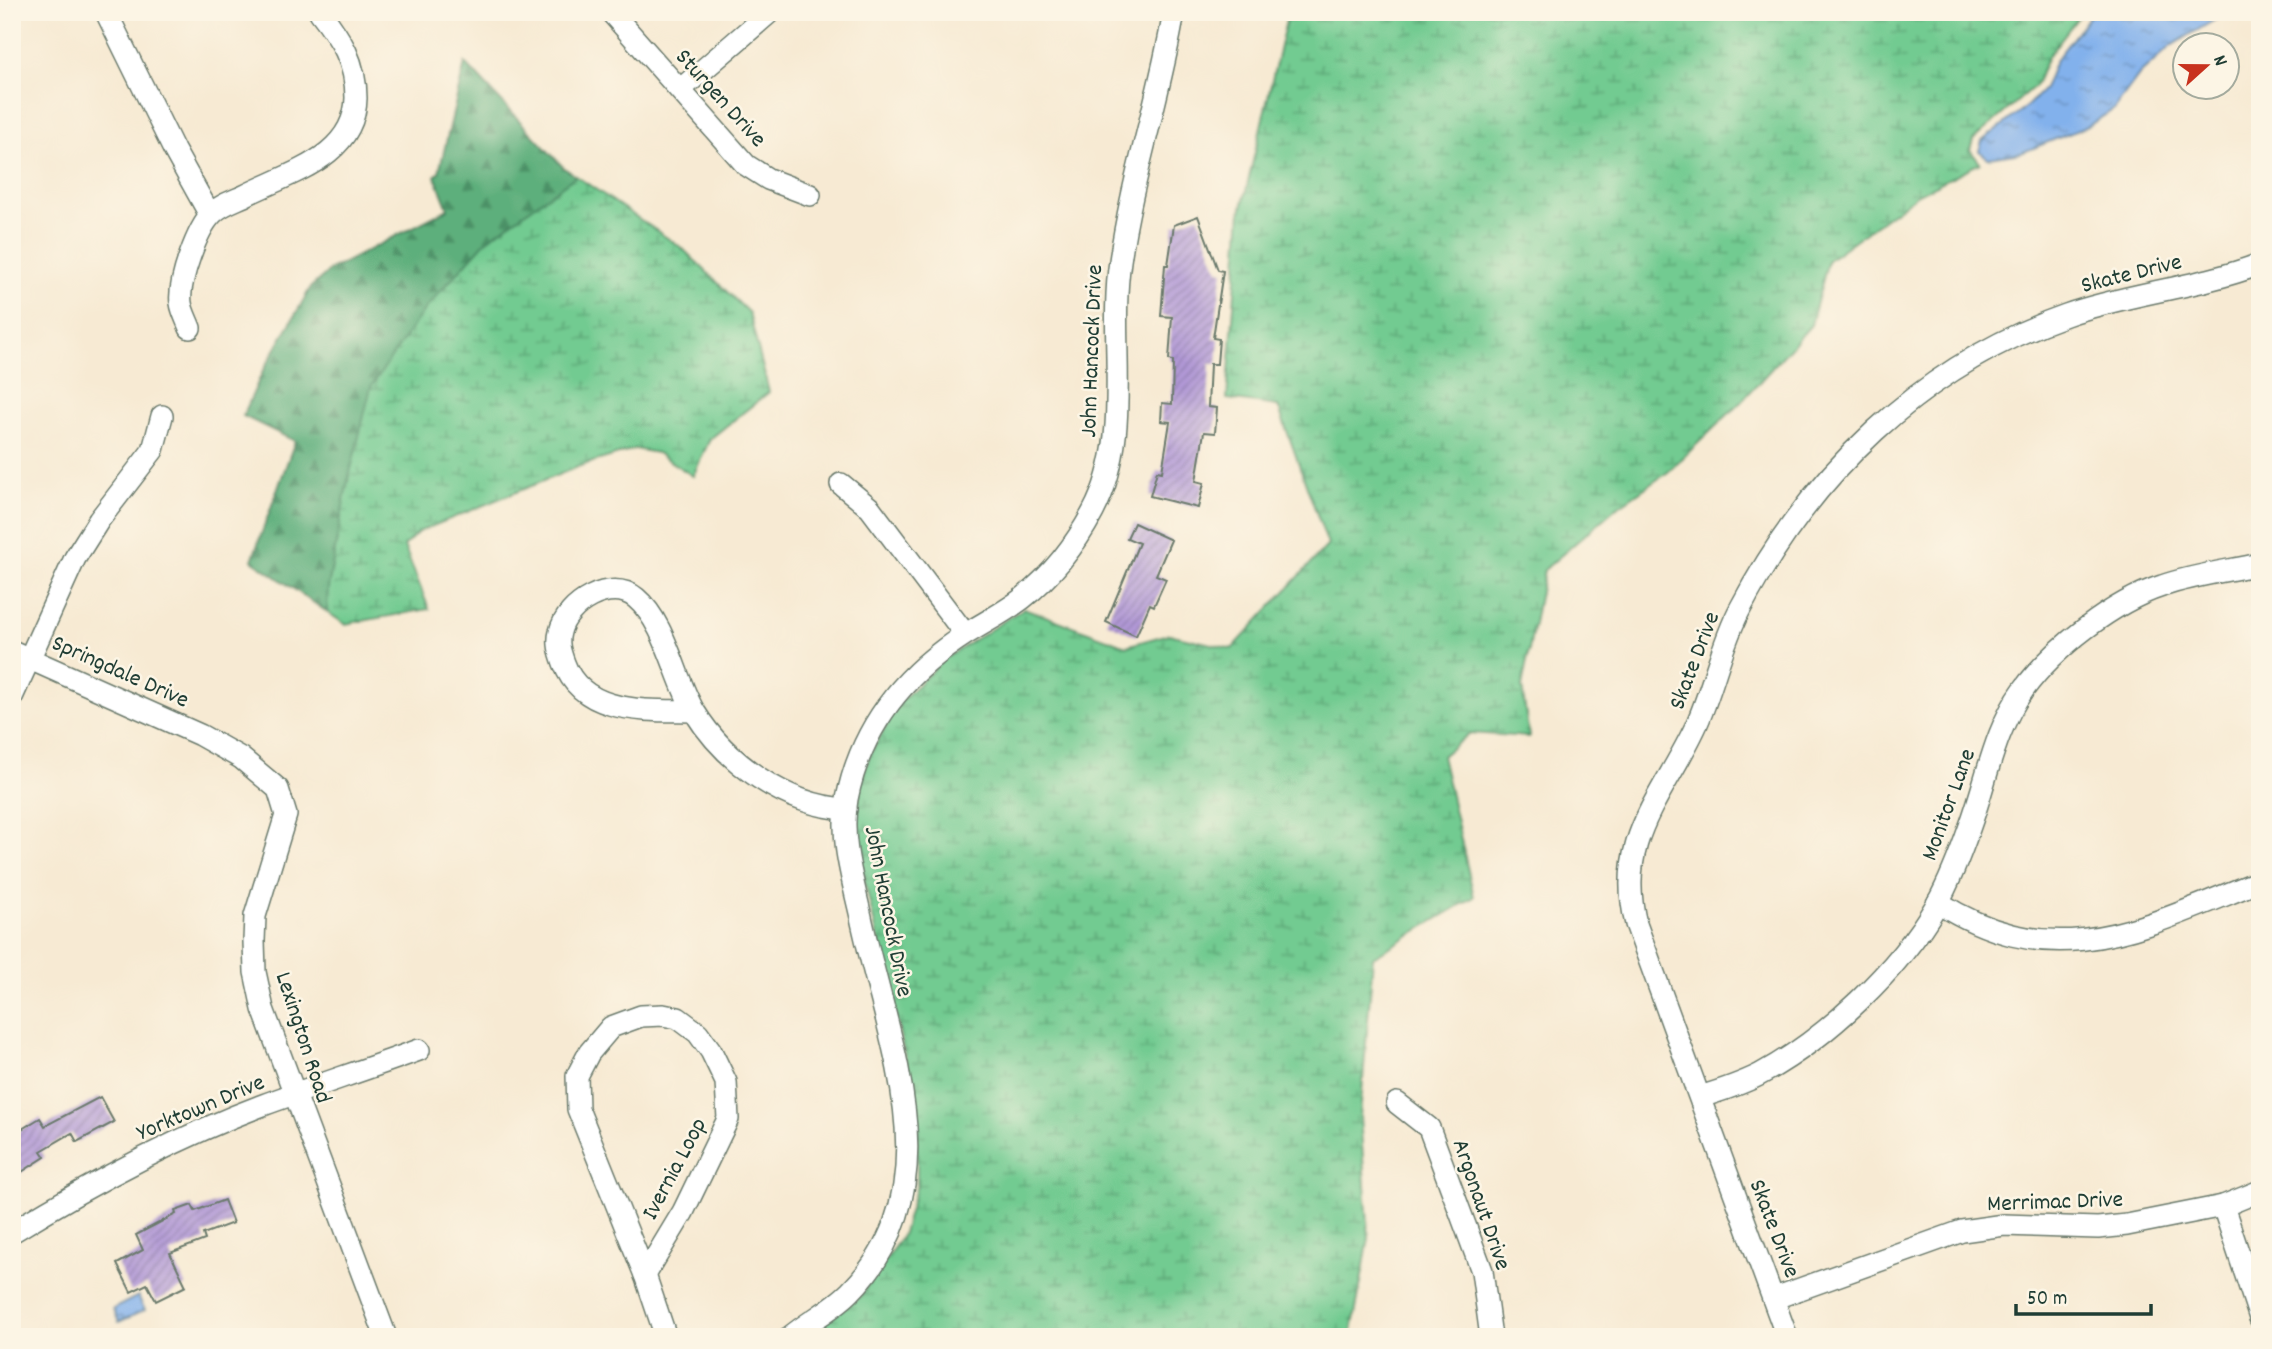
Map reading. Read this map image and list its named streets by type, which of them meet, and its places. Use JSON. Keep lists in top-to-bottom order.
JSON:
{
  "streets": {
    "street": [
      "Sturgen Drive",
      "Skate Drive",
      "John Hancock Drive",
      "Springdale Drive",
      "Monitor Lane",
      "Lexington Road",
      "Yorktown Drive",
      "Ivernia Loop",
      "Merrimac Drive",
      "Argonaut Drive"
    ]
  },
  "crossings": [
    ["Skate Drive", "Monitor Lane"],
    ["Skate Drive", "Merrimac Drive"],
    ["Springdale Drive", "Lexington Road"],
    ["Lexington Road", "Yorktown Drive"]
  ],
  "scale_bar": "50 m",
  "north": "right"
}
